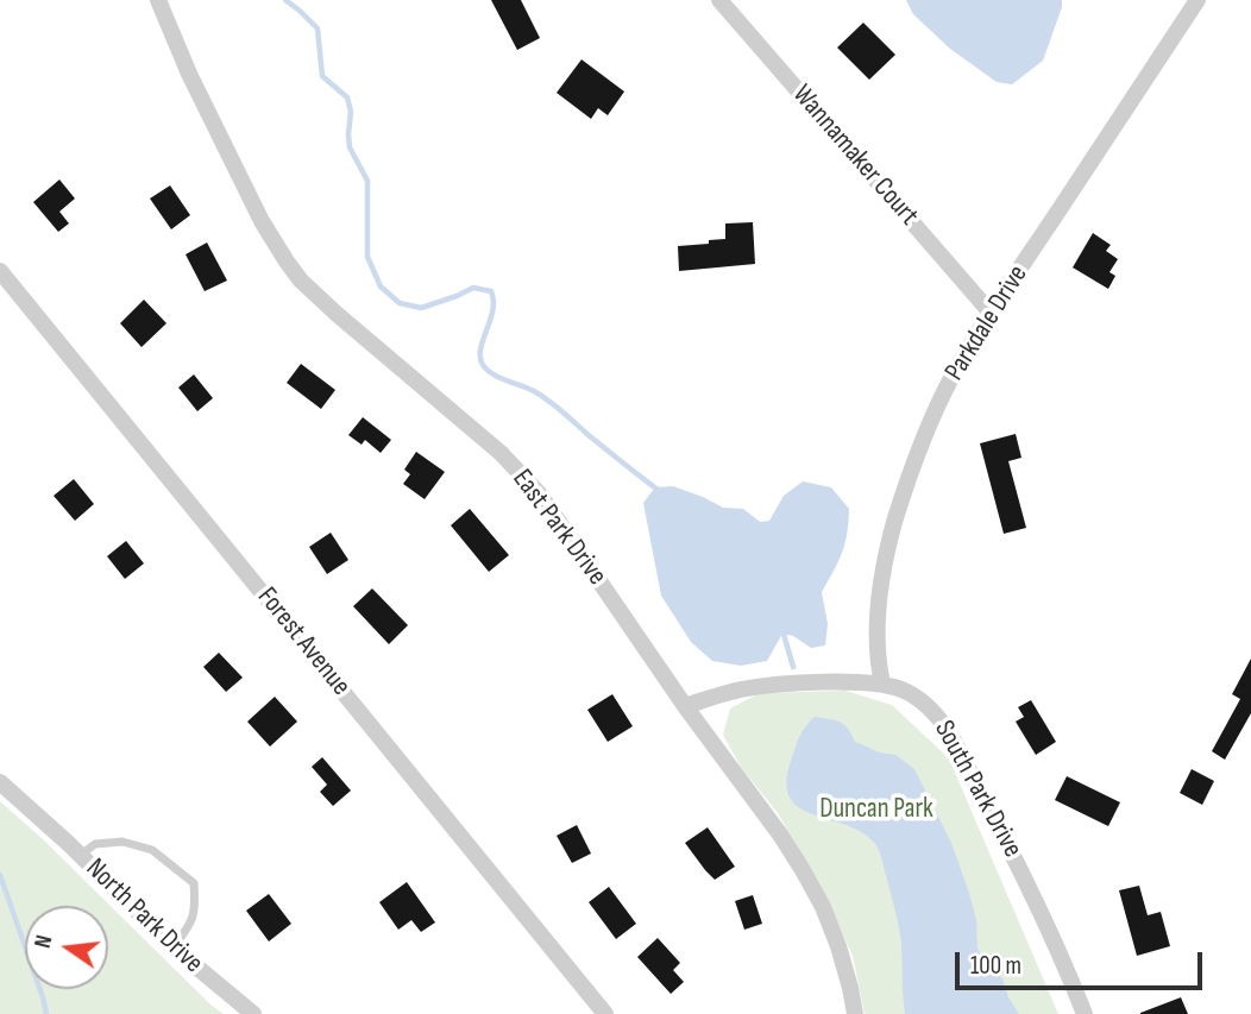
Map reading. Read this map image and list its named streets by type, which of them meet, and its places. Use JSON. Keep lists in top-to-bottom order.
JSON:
{
  "streets": {
    "street": [
      "Wannamaker Court",
      "Parkdale Drive",
      "East Park Drive",
      "Forest Avenue",
      "South Park Drive",
      "North Park Drive"
    ]
  },
  "crossings": [
    ["Wannamaker Court", "Parkdale Drive"],
    ["Parkdale Drive", "South Park Drive"],
    ["East Park Drive", "South Park Drive"]
  ],
  "parks": ["Duncan Park"],
  "scale_bar": "100 m",
  "north": "left"
}
